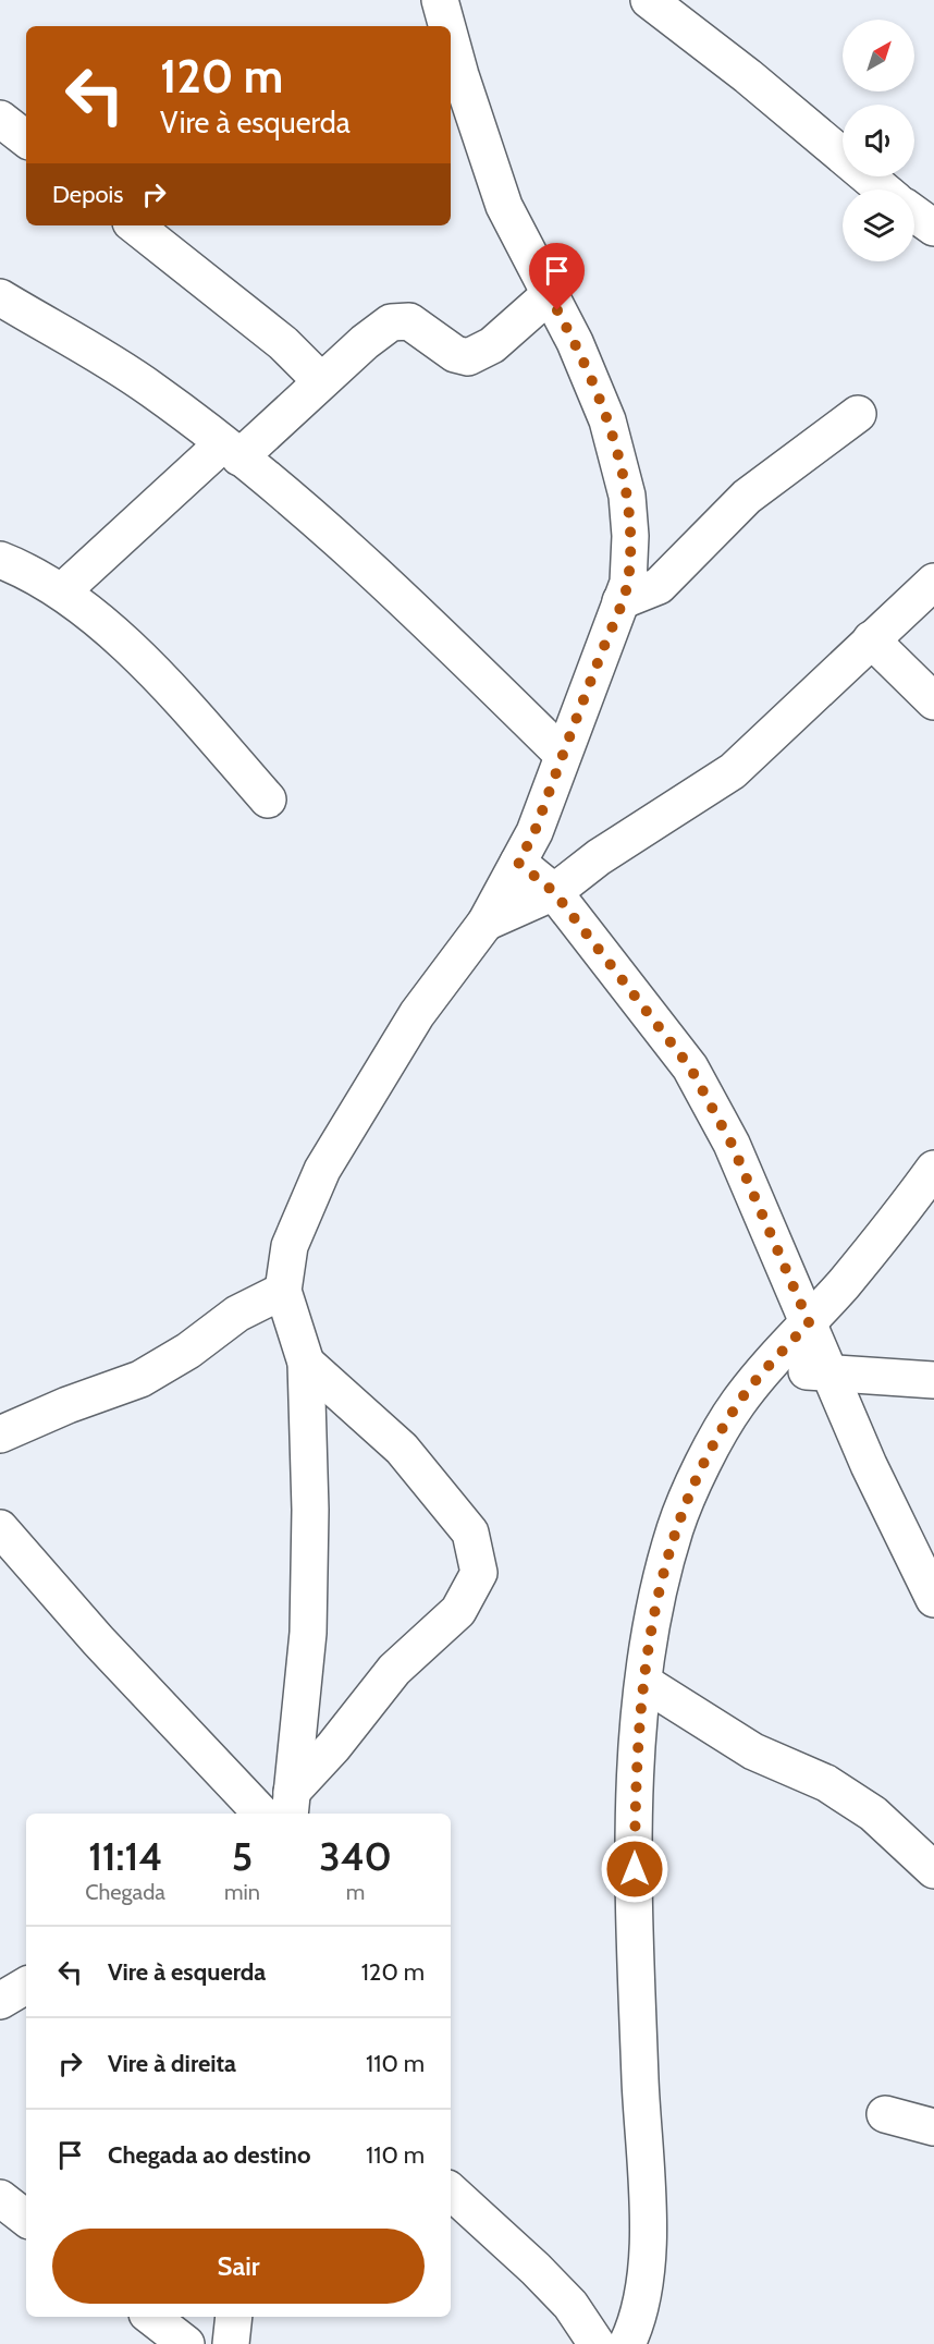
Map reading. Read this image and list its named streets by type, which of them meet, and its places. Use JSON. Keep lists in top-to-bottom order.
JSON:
{
  "north": "top right",
  "page": {
    "turn": ["120 m", "Vire à esquerda"],
    "then": "Depois",
    "eta": [
      "11:14",
      "Chegada",
      "5",
      "min",
      "340",
      "m"
    ],
    "list": [
      {
        "name": "Vire à esquerda",
        "value": "120 m"
      },
      {
        "name": "Vire à direita",
        "value": "110 m"
      },
      {
        "name": "Chegada ao destino",
        "value": "110 m"
      }
    ],
    "buttons": "Sair"
  }
}
